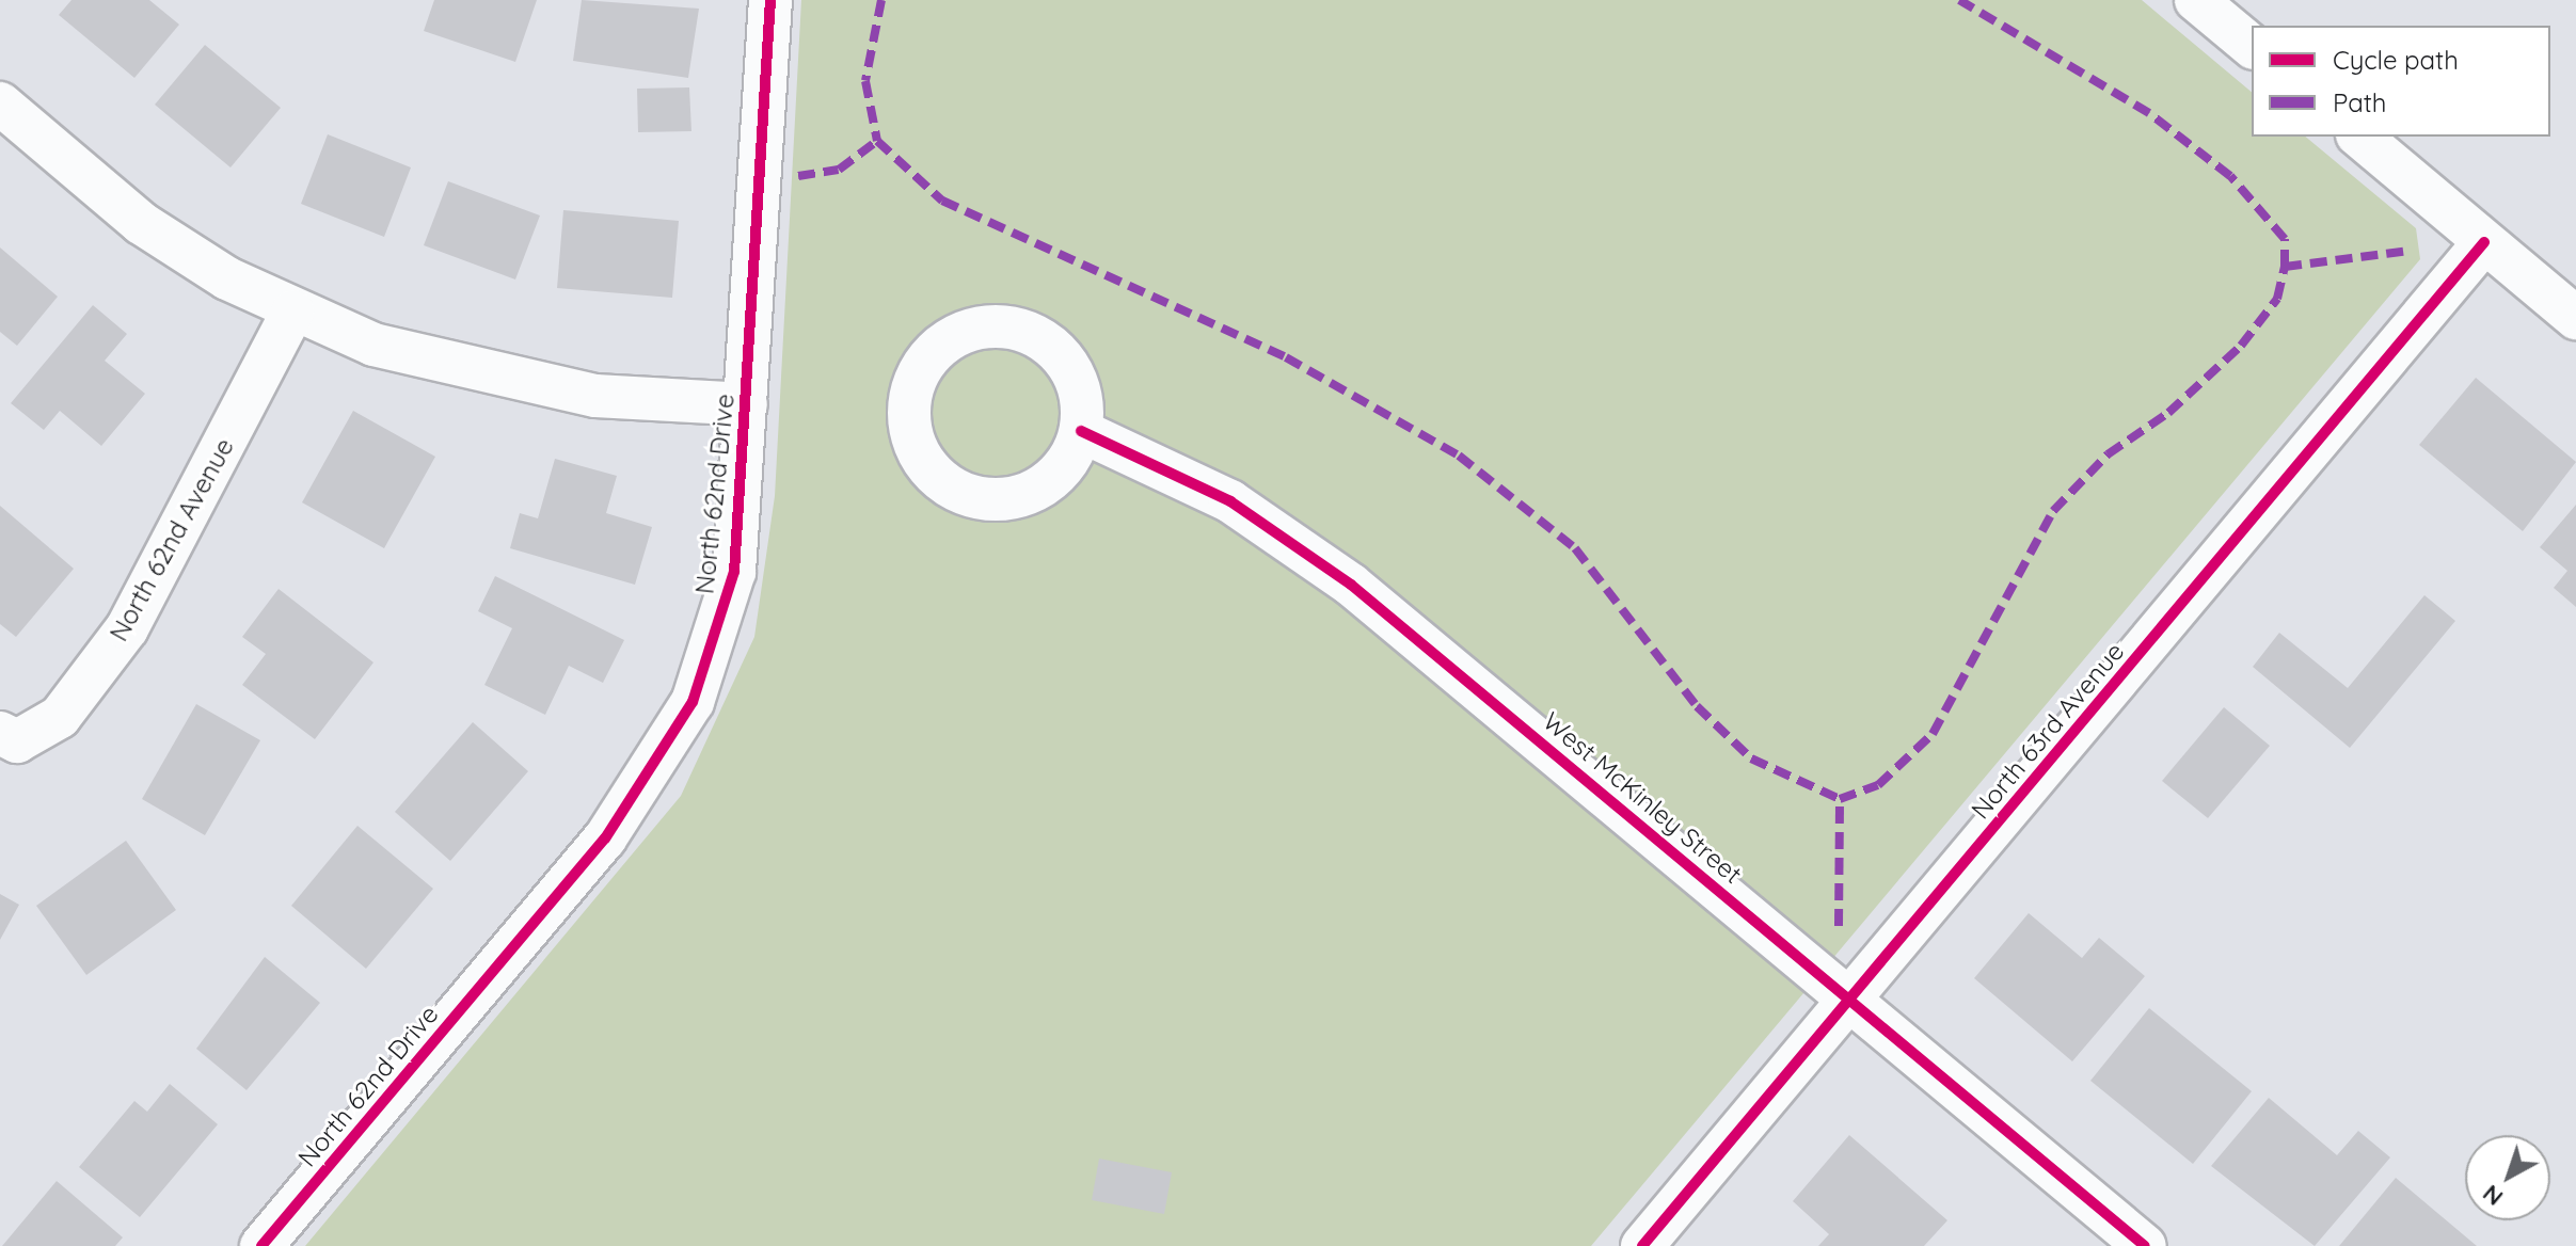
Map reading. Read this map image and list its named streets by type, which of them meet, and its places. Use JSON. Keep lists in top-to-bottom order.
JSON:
{
  "streets": {
    "street": [
      "North 62nd Drive",
      "North 62nd Avenue",
      "North 63rd Avenue",
      "West McKinley Street"
    ]
  },
  "crossings": [
    ["North 63rd Avenue", "West McKinley Street"]
  ],
  "legend": ["Cycle path", "Path"],
  "north": "bottom left"
}
